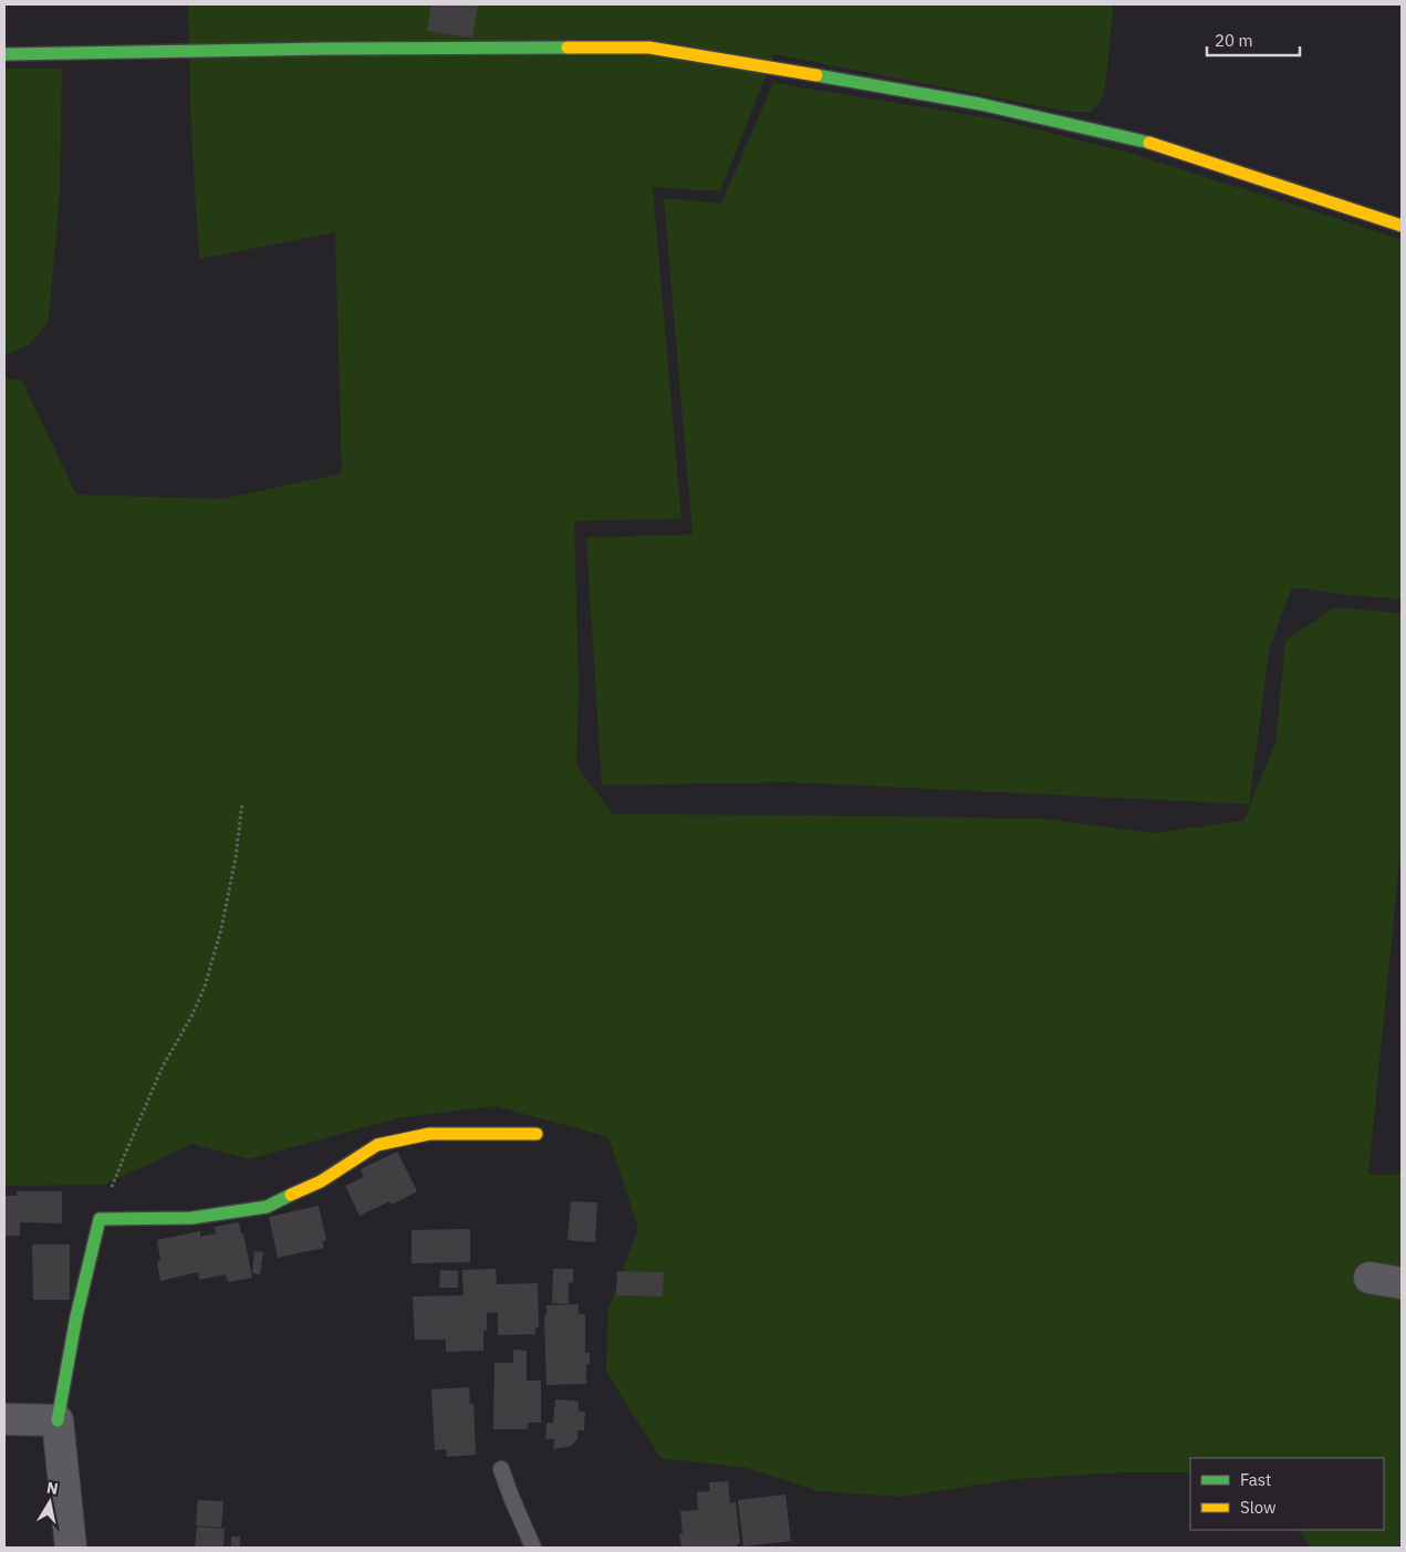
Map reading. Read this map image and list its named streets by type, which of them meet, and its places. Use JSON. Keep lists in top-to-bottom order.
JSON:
{
  "legend": ["Fast", "Slow"],
  "scale_bar": "20 m",
  "north": "top"
}
